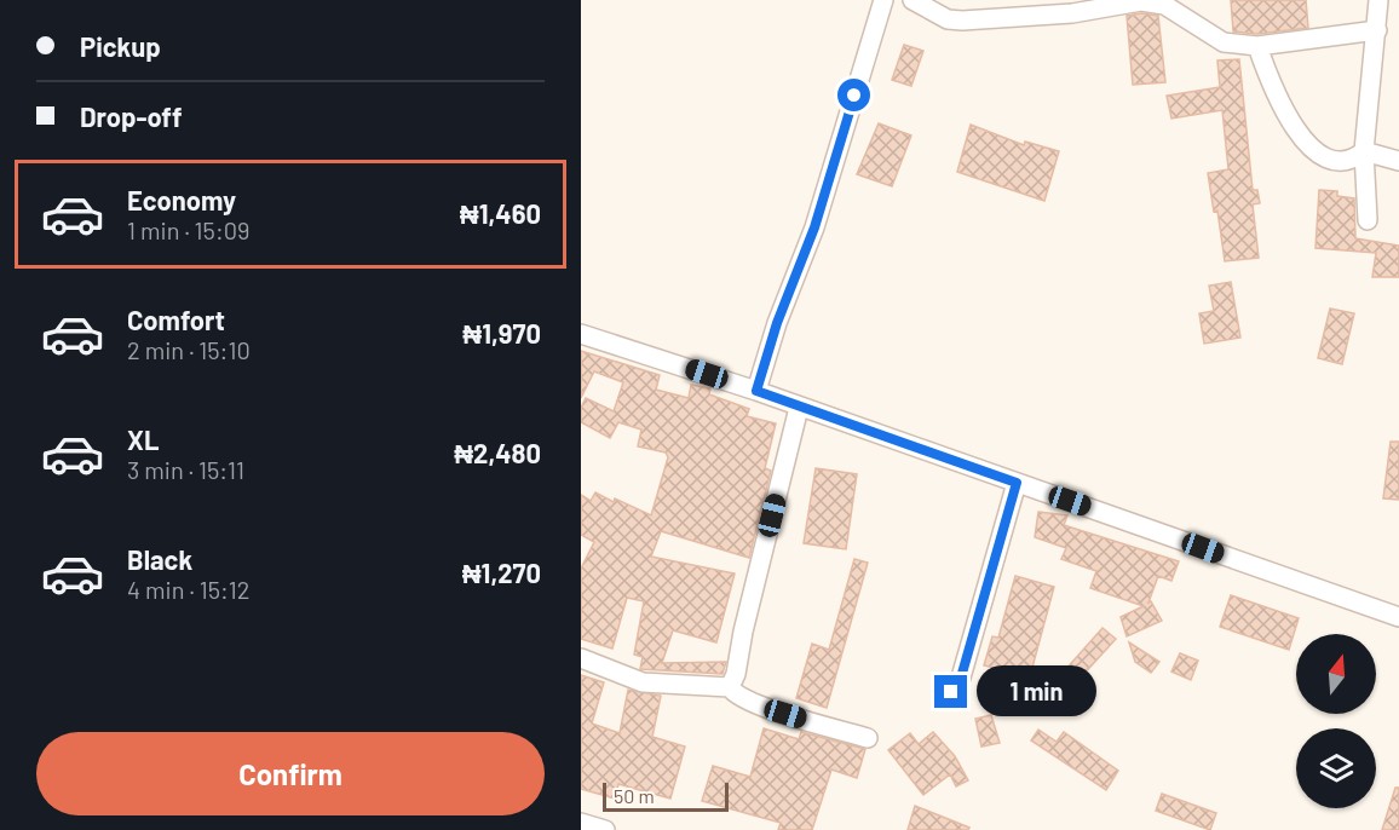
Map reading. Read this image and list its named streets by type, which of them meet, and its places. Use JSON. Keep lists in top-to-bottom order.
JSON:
{
  "scale_bar": "50 m",
  "north": "top",
  "page": {
    "banner": ["Pickup", "Drop-off"],
    "list": [
      {
        "name": "Economy",
        "note": "1 min · 15:09",
        "value": "₦1,460"
      },
      {
        "name": "Comfort",
        "note": "2 min · 15:10",
        "value": "₦1,970"
      },
      {
        "name": "XL",
        "note": "3 min · 15:11",
        "value": "₦2,480"
      },
      {
        "name": "Black",
        "note": "4 min · 15:12",
        "value": "₦1,270"
      }
    ],
    "bubble": "1 min",
    "buttons": "Confirm",
    "scale": "50 m"
  }
}
